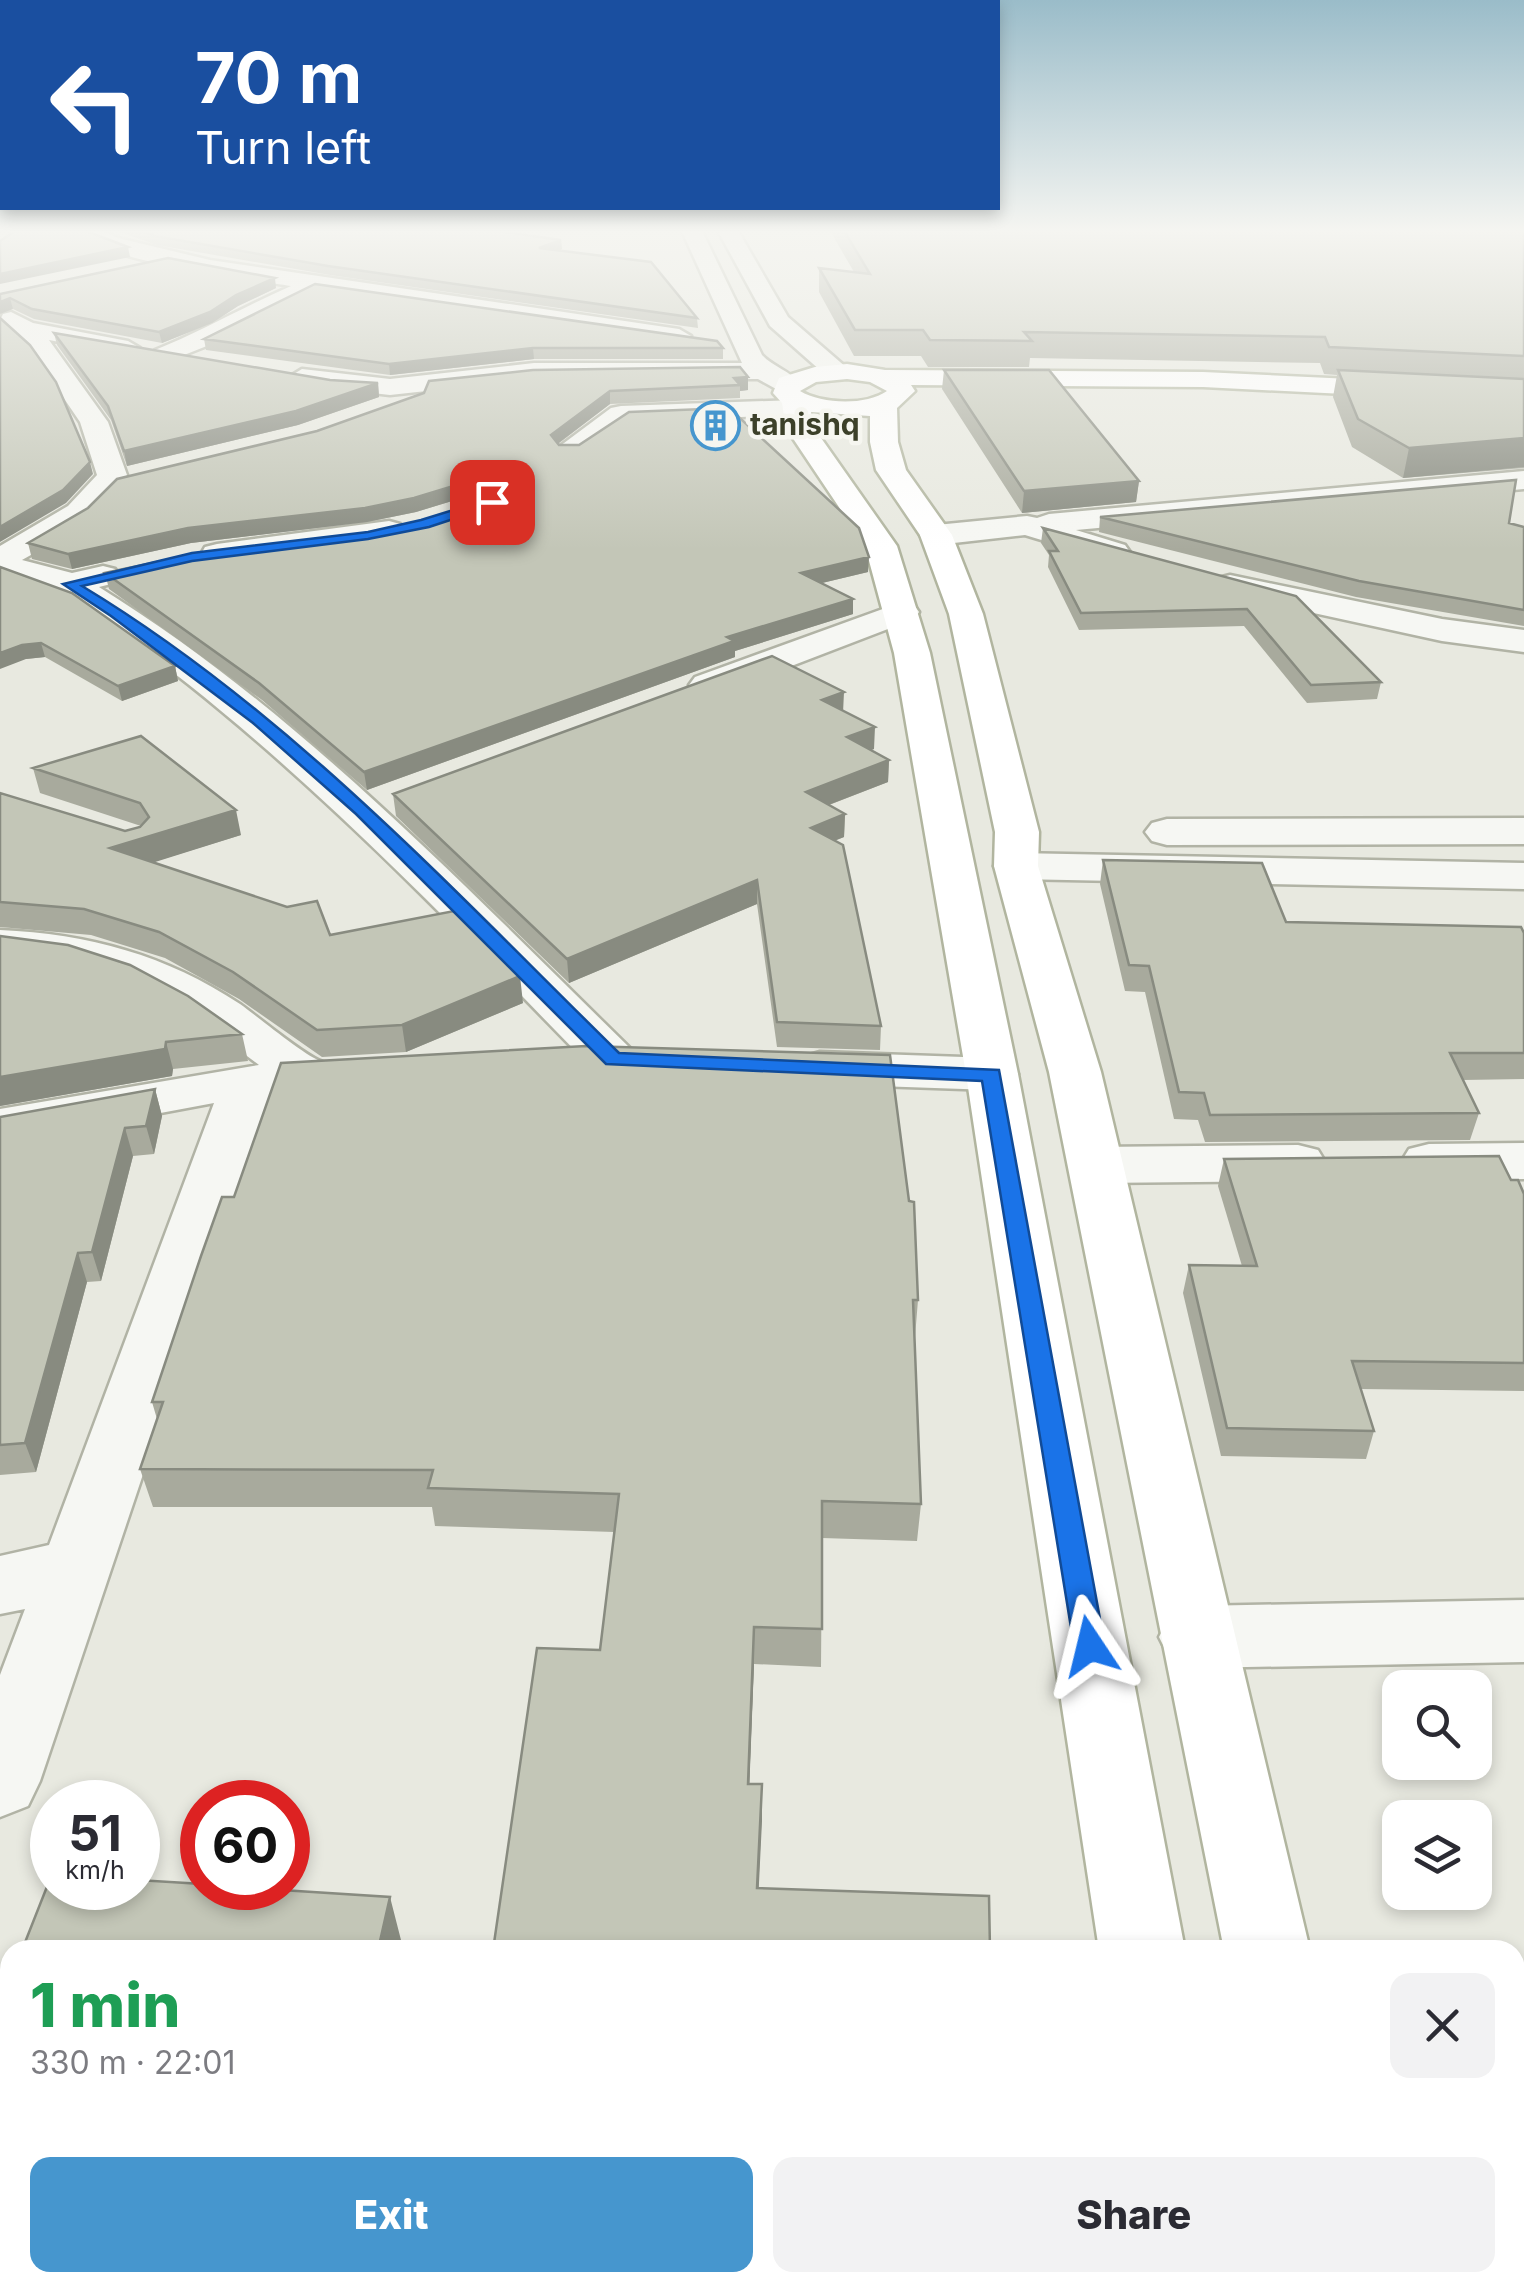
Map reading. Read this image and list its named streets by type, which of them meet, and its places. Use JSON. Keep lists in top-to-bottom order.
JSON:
{
  "places": {
    "building": ["tanishq"]
  },
  "page": {
    "turn": ["70 m", "Turn left"],
    "speed": "51 km/h",
    "limit": "60",
    "heading": ["1 min", "330 m · 22:01"],
    "buttons": ["Exit", "Share"]
  }
}
